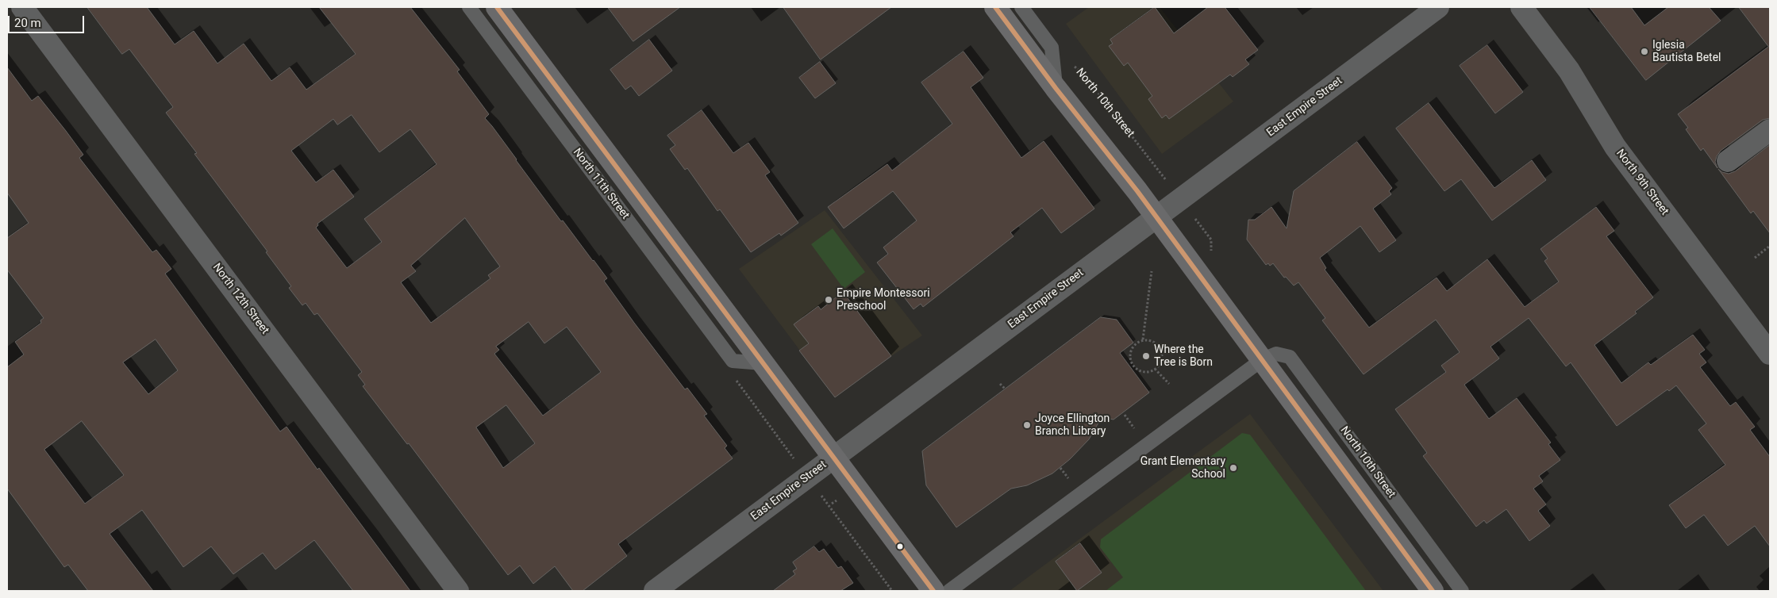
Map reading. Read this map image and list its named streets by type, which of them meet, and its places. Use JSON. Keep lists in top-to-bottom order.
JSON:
{
  "streets": {
    "main road": ["North 11th Street"],
    "street": ["East Empire Street", "North 9th Street", "North 12th Street"],
    "lane": ["North 10th Street"]
  },
  "crossings": [
    ["East Empire Street", "North 11th Street"]
  ],
  "places": [
    "Iglesia Bautista Betel",
    "Empire Montessori Preschool",
    "Where the Tree is Born",
    "Joyce Ellington Branch Library",
    "Grant Elementary School"
  ],
  "scale_bar": "20 m"
}
